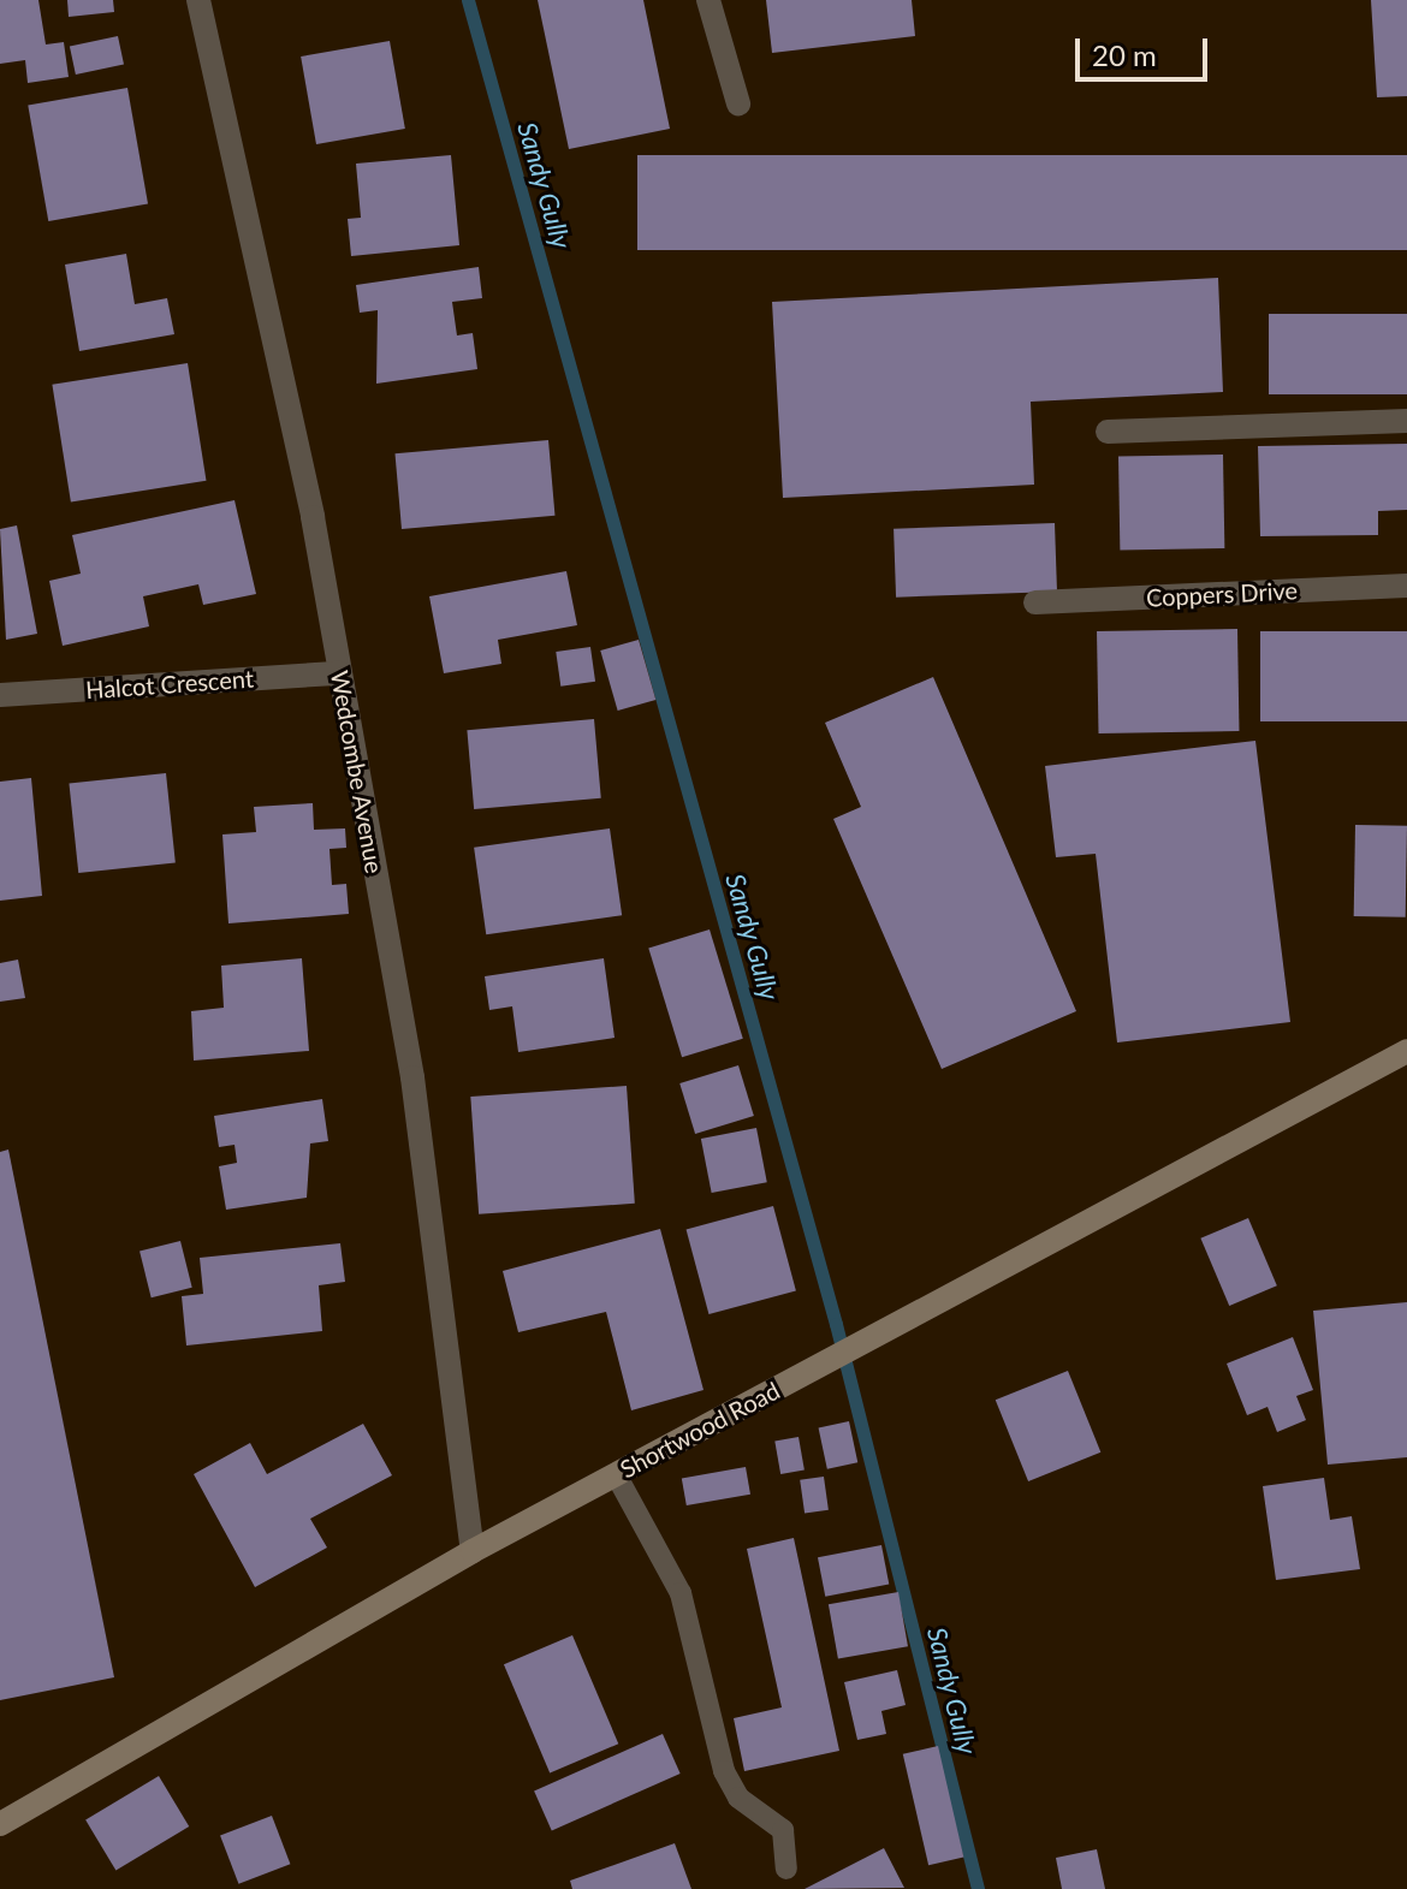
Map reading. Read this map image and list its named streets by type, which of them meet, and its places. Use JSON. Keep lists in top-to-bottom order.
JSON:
{
  "streets": {
    "main road": ["Shortwood Road"],
    "street": ["Coppers Drive", "Halcot Crescent", "Wedcombe Avenue"]
  },
  "crossings": [
    ["Halcot Crescent", "Wedcombe Avenue"],
    ["Wedcombe Avenue", "Shortwood Road"]
  ],
  "water": ["Sandy Gully"],
  "scale_bar": "20 m"
}
